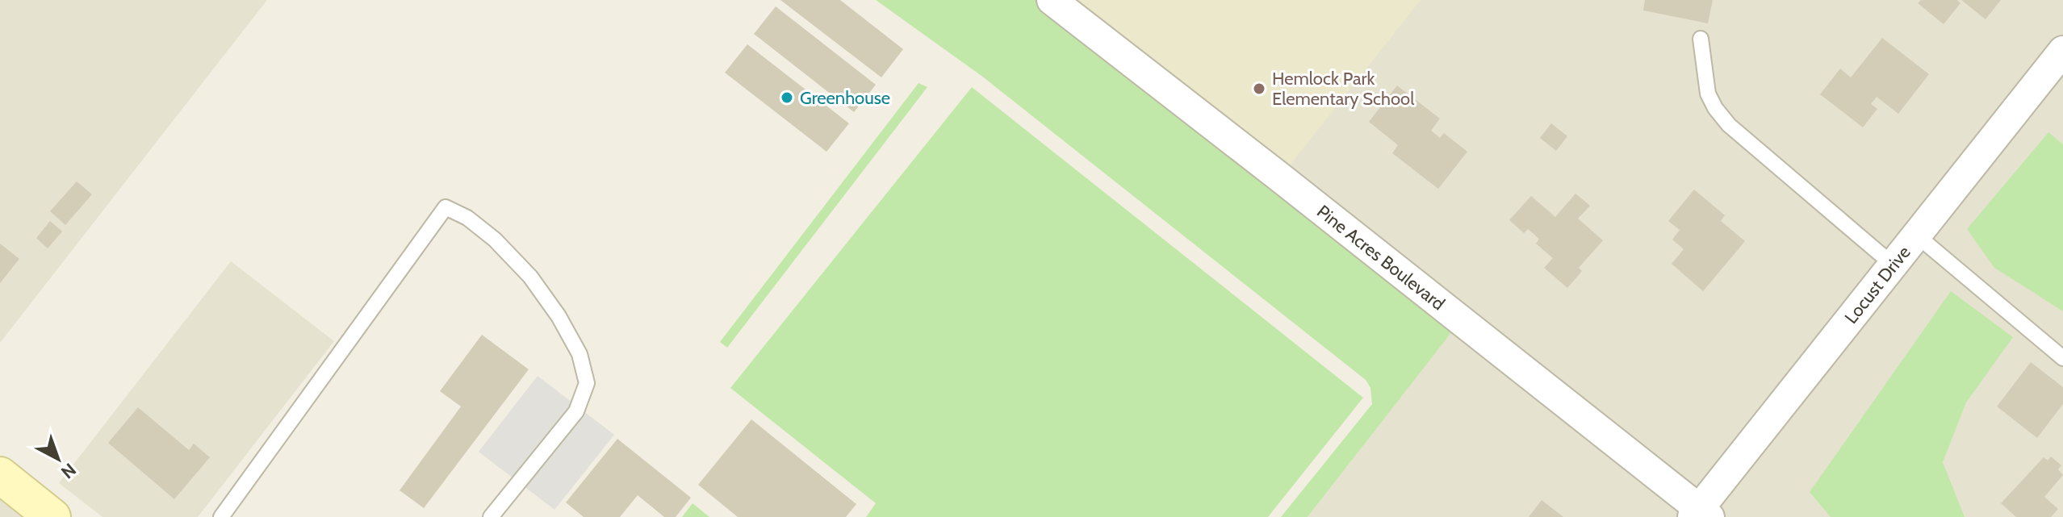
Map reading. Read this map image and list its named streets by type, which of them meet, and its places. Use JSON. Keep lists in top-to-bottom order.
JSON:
{
  "streets": {
    "street": ["Pine Acres Boulevard", "Locust Drive"]
  },
  "crossings": [
    ["Pine Acres Boulevard", "Locust Drive"]
  ],
  "places": ["Hemlock Park Elementary School", "Greenhouse"],
  "north": "bottom right"
}
